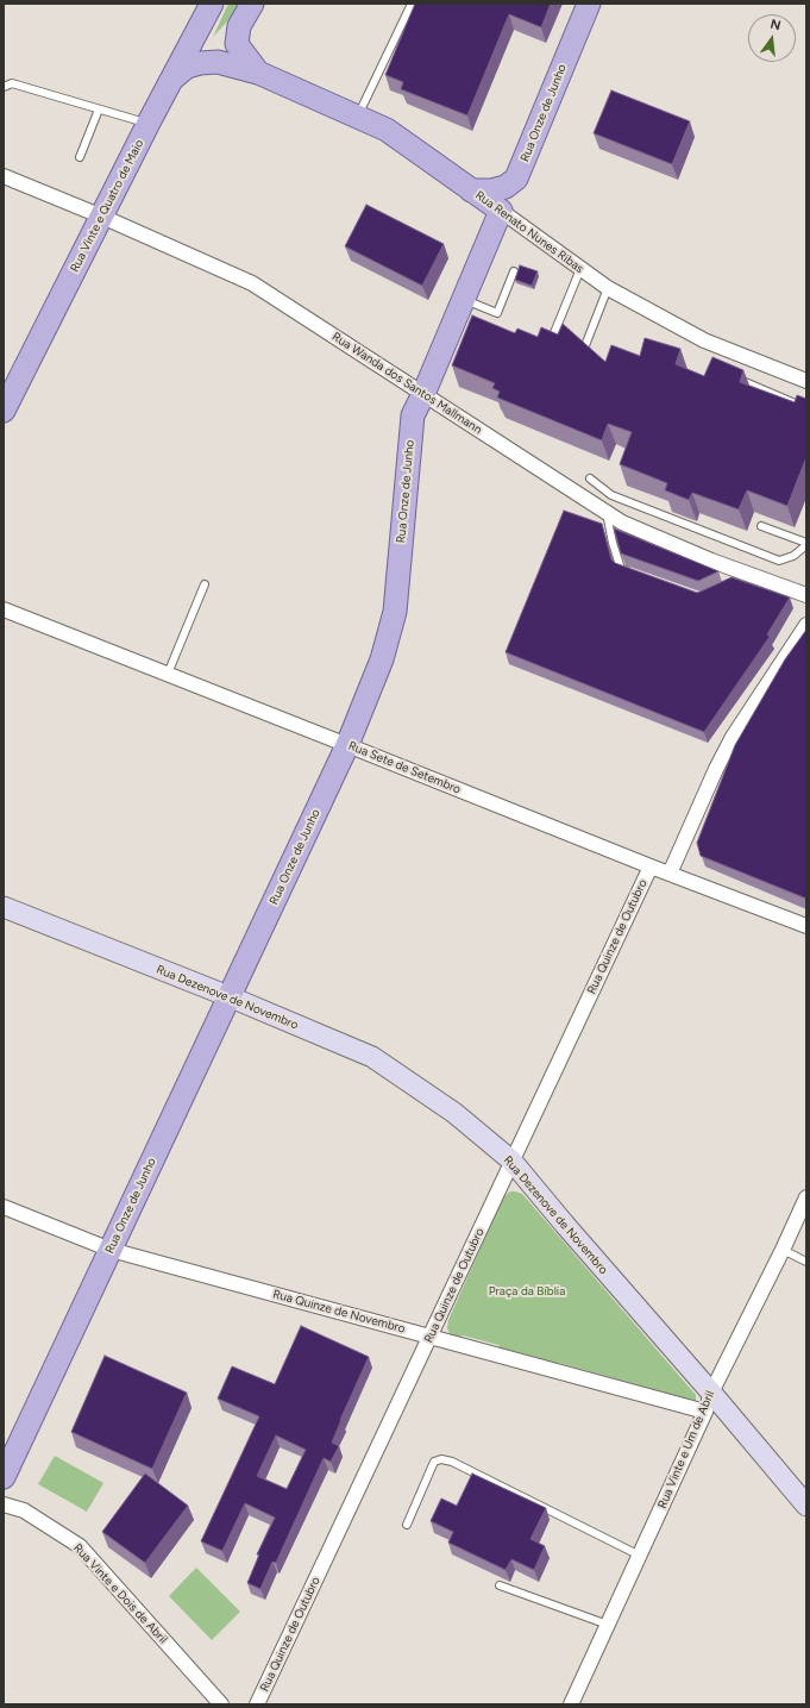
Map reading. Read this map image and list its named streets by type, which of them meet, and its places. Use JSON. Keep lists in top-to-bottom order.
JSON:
{
  "streets": {
    "main road": ["Rua Onze de Junho", "Rua Vinte e Quatro de Maio", "Rua Renato Nunes Ribas"],
    "street": [
      "Rua Wanda dos Santos Mallmann",
      "Rua Sete de Setembro",
      "Rua Quinze de Outubro",
      "Rua Dezenove de Novembro",
      "Rua Quinze de Novembro",
      "Rua Vinte e Um de Abril",
      "Rua Vinte e Dois de Abril"
    ]
  },
  "crossings": [
    ["Rua Onze de Junho", "Rua Renato Nunes Ribas"],
    ["Rua Onze de Junho", "Rua Wanda dos Santos Mallmann"],
    ["Rua Onze de Junho", "Rua Sete de Setembro"],
    ["Rua Onze de Junho", "Rua Dezenove de Novembro"],
    ["Rua Onze de Junho", "Rua Quinze de Novembro"],
    ["Rua Vinte e Quatro de Maio", "Rua Renato Nunes Ribas"],
    ["Rua Vinte e Quatro de Maio", "Rua Wanda dos Santos Mallmann"],
    ["Rua Sete de Setembro", "Rua Quinze de Outubro"],
    ["Rua Quinze de Outubro", "Rua Dezenove de Novembro"],
    ["Rua Quinze de Outubro", "Rua Quinze de Novembro"],
    ["Rua Dezenove de Novembro", "Rua Vinte e Um de Abril"],
    ["Rua Quinze de Novembro", "Rua Vinte e Um de Abril"]
  ],
  "parks": ["Praça da Bíblia"],
  "north": "top"
}
